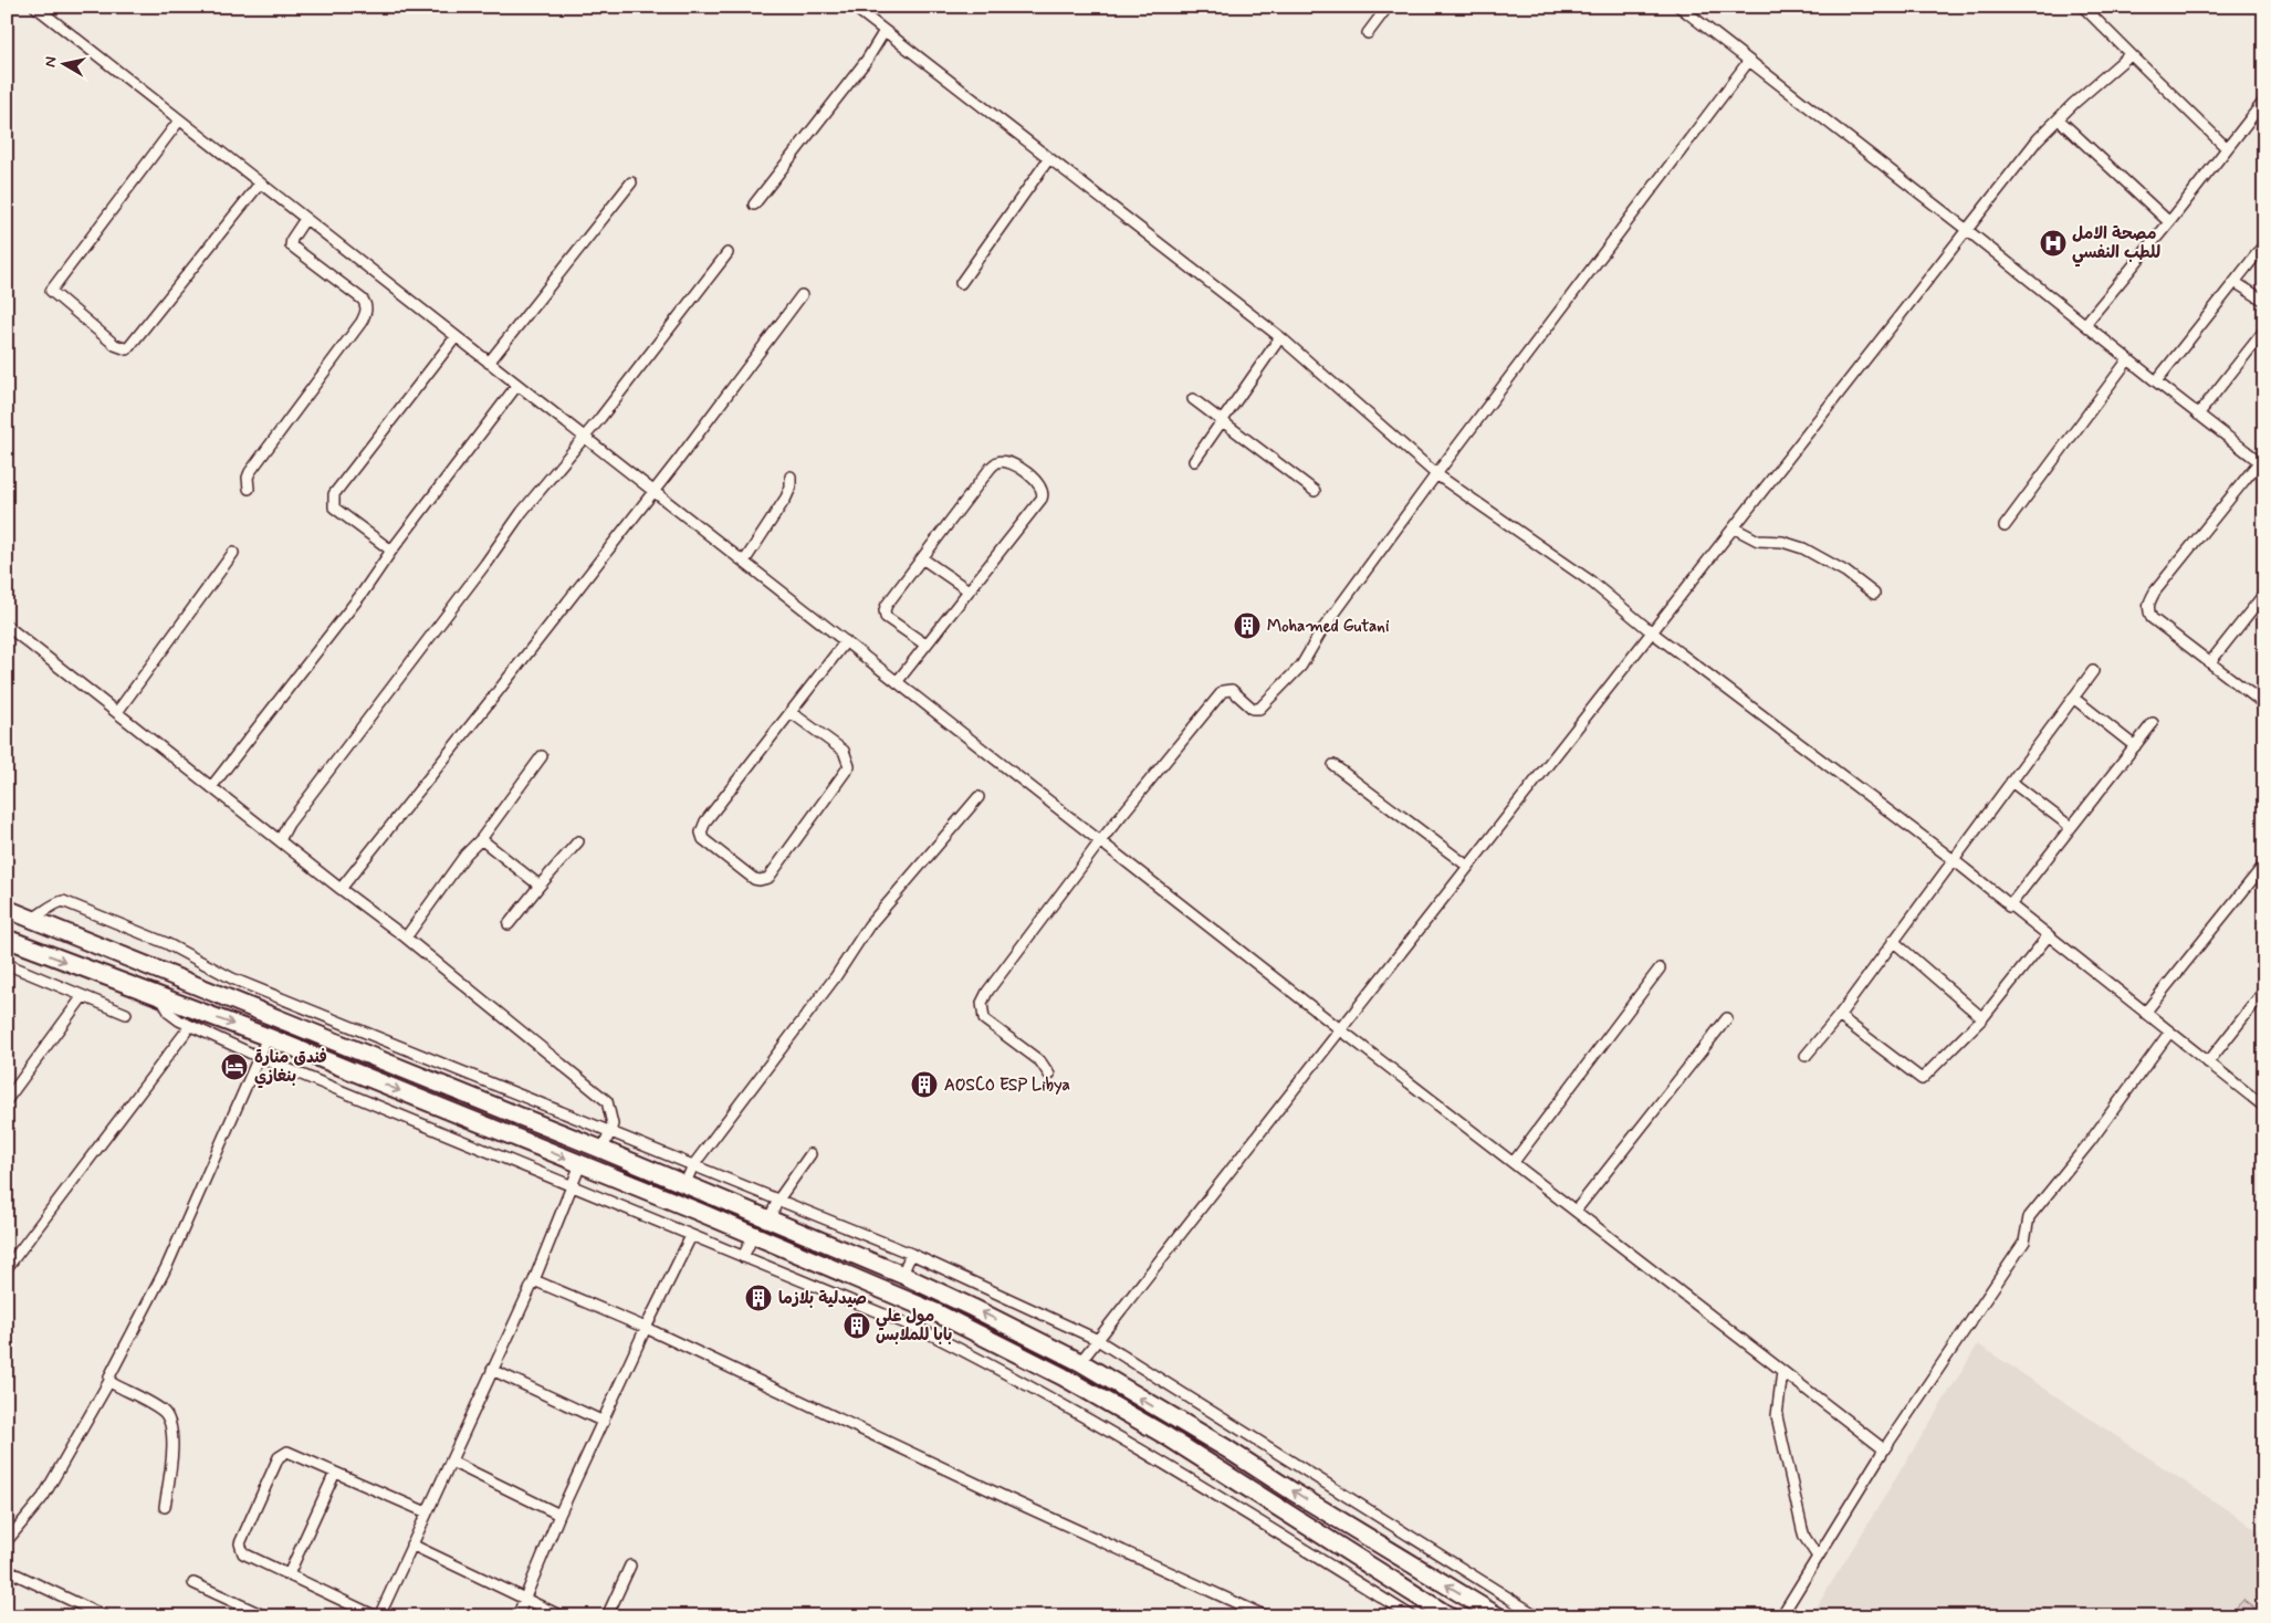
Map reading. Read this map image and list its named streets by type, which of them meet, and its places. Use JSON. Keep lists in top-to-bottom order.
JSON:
{
  "places": {
    "hospital": ["مصحة الامل للطب النفسي"],
    "building": [
      "Mohamed Gutani",
      "AOSCO ESP Libya",
      "صيدلية بلازما",
      "مول علي بابا للملابس"
    ],
    "hotel": ["فندق منارة بنغازي"]
  },
  "north": "left"
}
